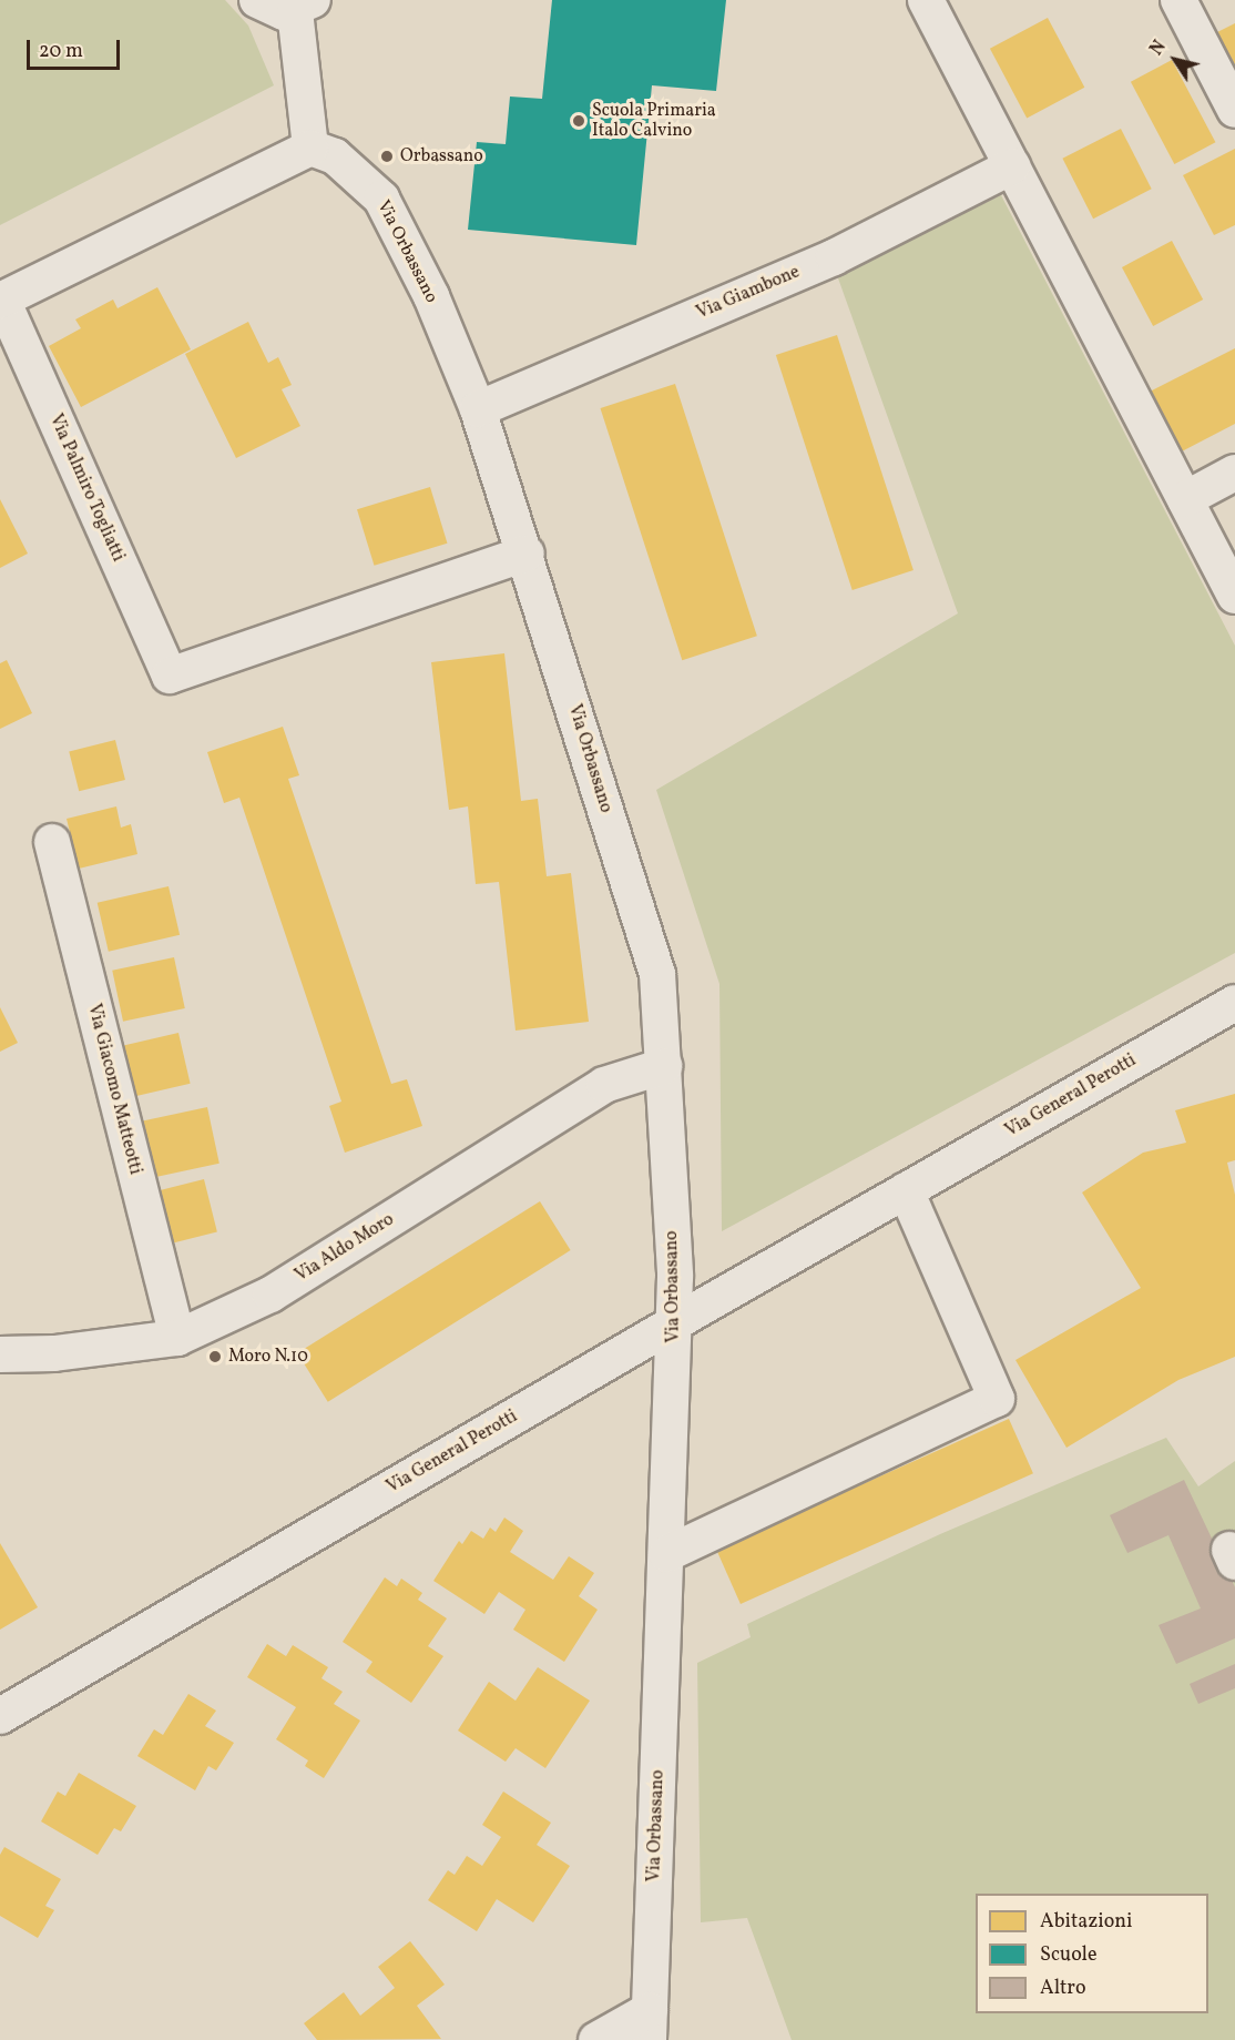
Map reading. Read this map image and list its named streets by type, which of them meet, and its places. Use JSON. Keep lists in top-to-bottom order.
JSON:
{
  "streets": {
    "street": [
      "Via Orbassano",
      "Via Giambone",
      "Via Palmiro Togliatti",
      "Via Giacomo Matteotti",
      "Via General Perotti",
      "Via Aldo Moro"
    ]
  },
  "crossings": [
    ["Via Orbassano", "Via Giambone"],
    ["Via Orbassano", "Via Palmiro Togliatti"],
    ["Via Orbassano", "Via General Perotti"],
    ["Via Orbassano", "Via Aldo Moro"],
    ["Via Giacomo Matteotti", "Via Aldo Moro"]
  ],
  "places": ["Scuola Primaria Italo Calvino", "Orbassano", "Moro N.10"],
  "legend": ["Abitazioni", "Scuole", "Altro"],
  "scale_bar": "20 m",
  "north": "top left"
}
